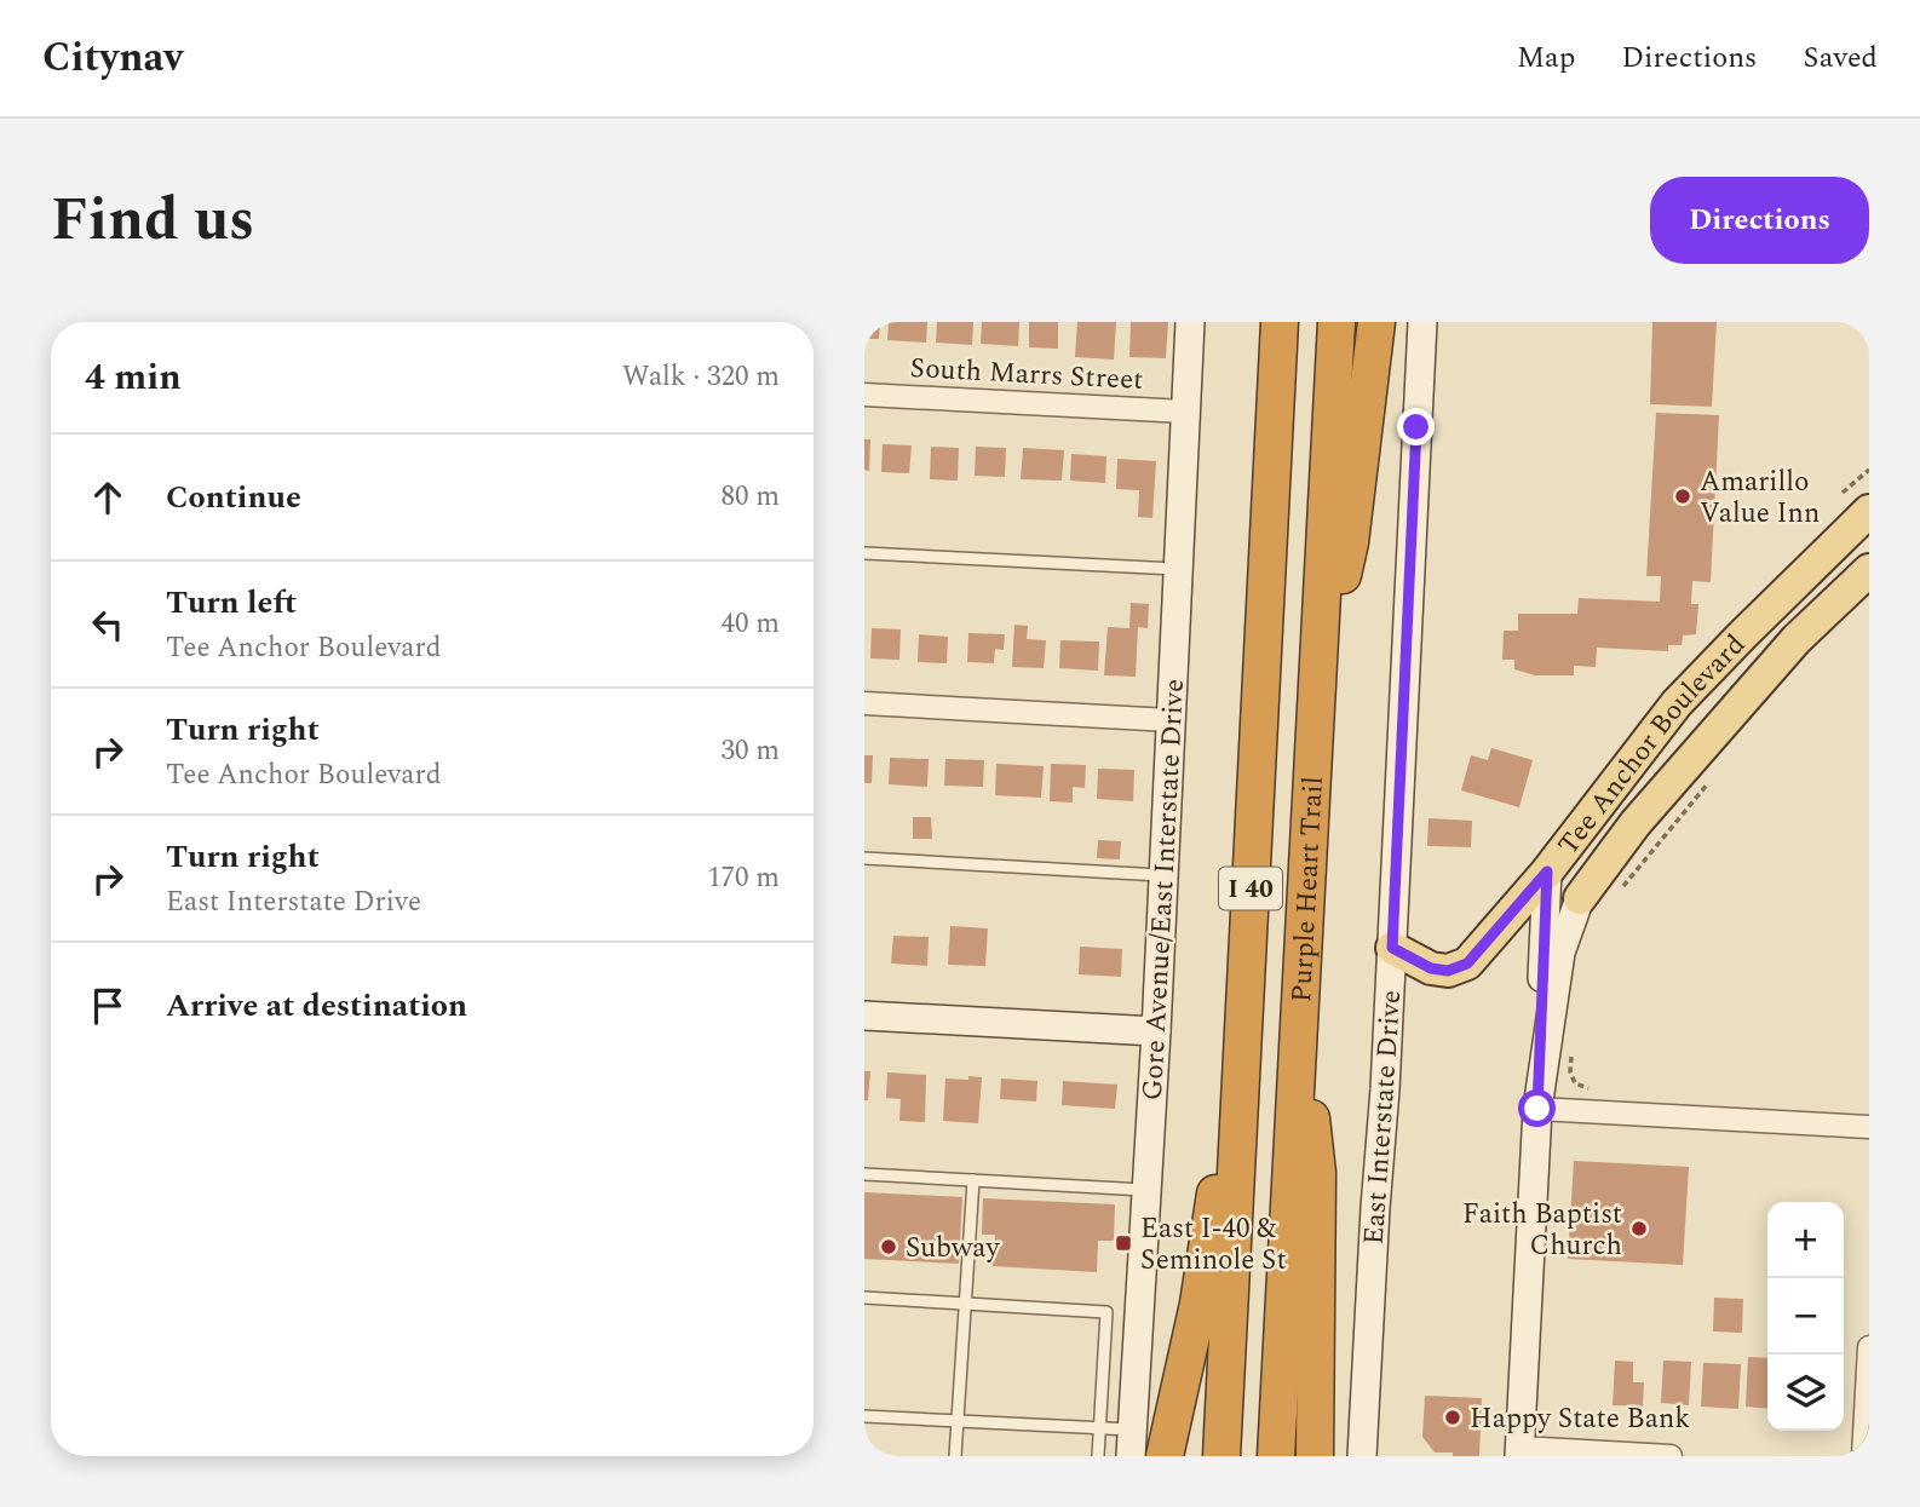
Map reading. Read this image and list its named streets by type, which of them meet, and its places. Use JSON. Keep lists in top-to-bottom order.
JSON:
{
  "streets": {
    "highway": ["I 40", "Purple Heart Trail"],
    "main road": ["Tee Anchor Boulevard", "Gore Avenue/East Interstate Drive", "East Interstate Drive"],
    "street": ["South Marrs Street"]
  },
  "crossings": [
    ["South Marrs Street", "Gore Avenue/East Interstate Drive"],
    ["Tee Anchor Boulevard", "East Interstate Drive"]
  ],
  "places": {
    "other": [
      "Amarillo Value Inn",
      "Faith Baptist Church",
      "Subway",
      "Happy State Bank"
    ],
    "transit": ["East I-40 & Seminole St"]
  },
  "page": {
    "header": "Citynav",
    "nav": ["Map", "Directions", "Saved"],
    "title": "Find us",
    "buttons": "Directions",
    "heading": ["4 min", "Walk · 320 m"],
    "list": [
      ["Continue", "80 m"],
      ["Turn left", "Tee Anchor Boulevard", "40 m"],
      ["Turn right", "Tee Anchor Boulevard", "30 m"],
      ["Turn right", "East Interstate Drive", "170 m"],
      "Arrive at destination"
    ],
    "map_buttons": ["+", "−"]
  }
}
